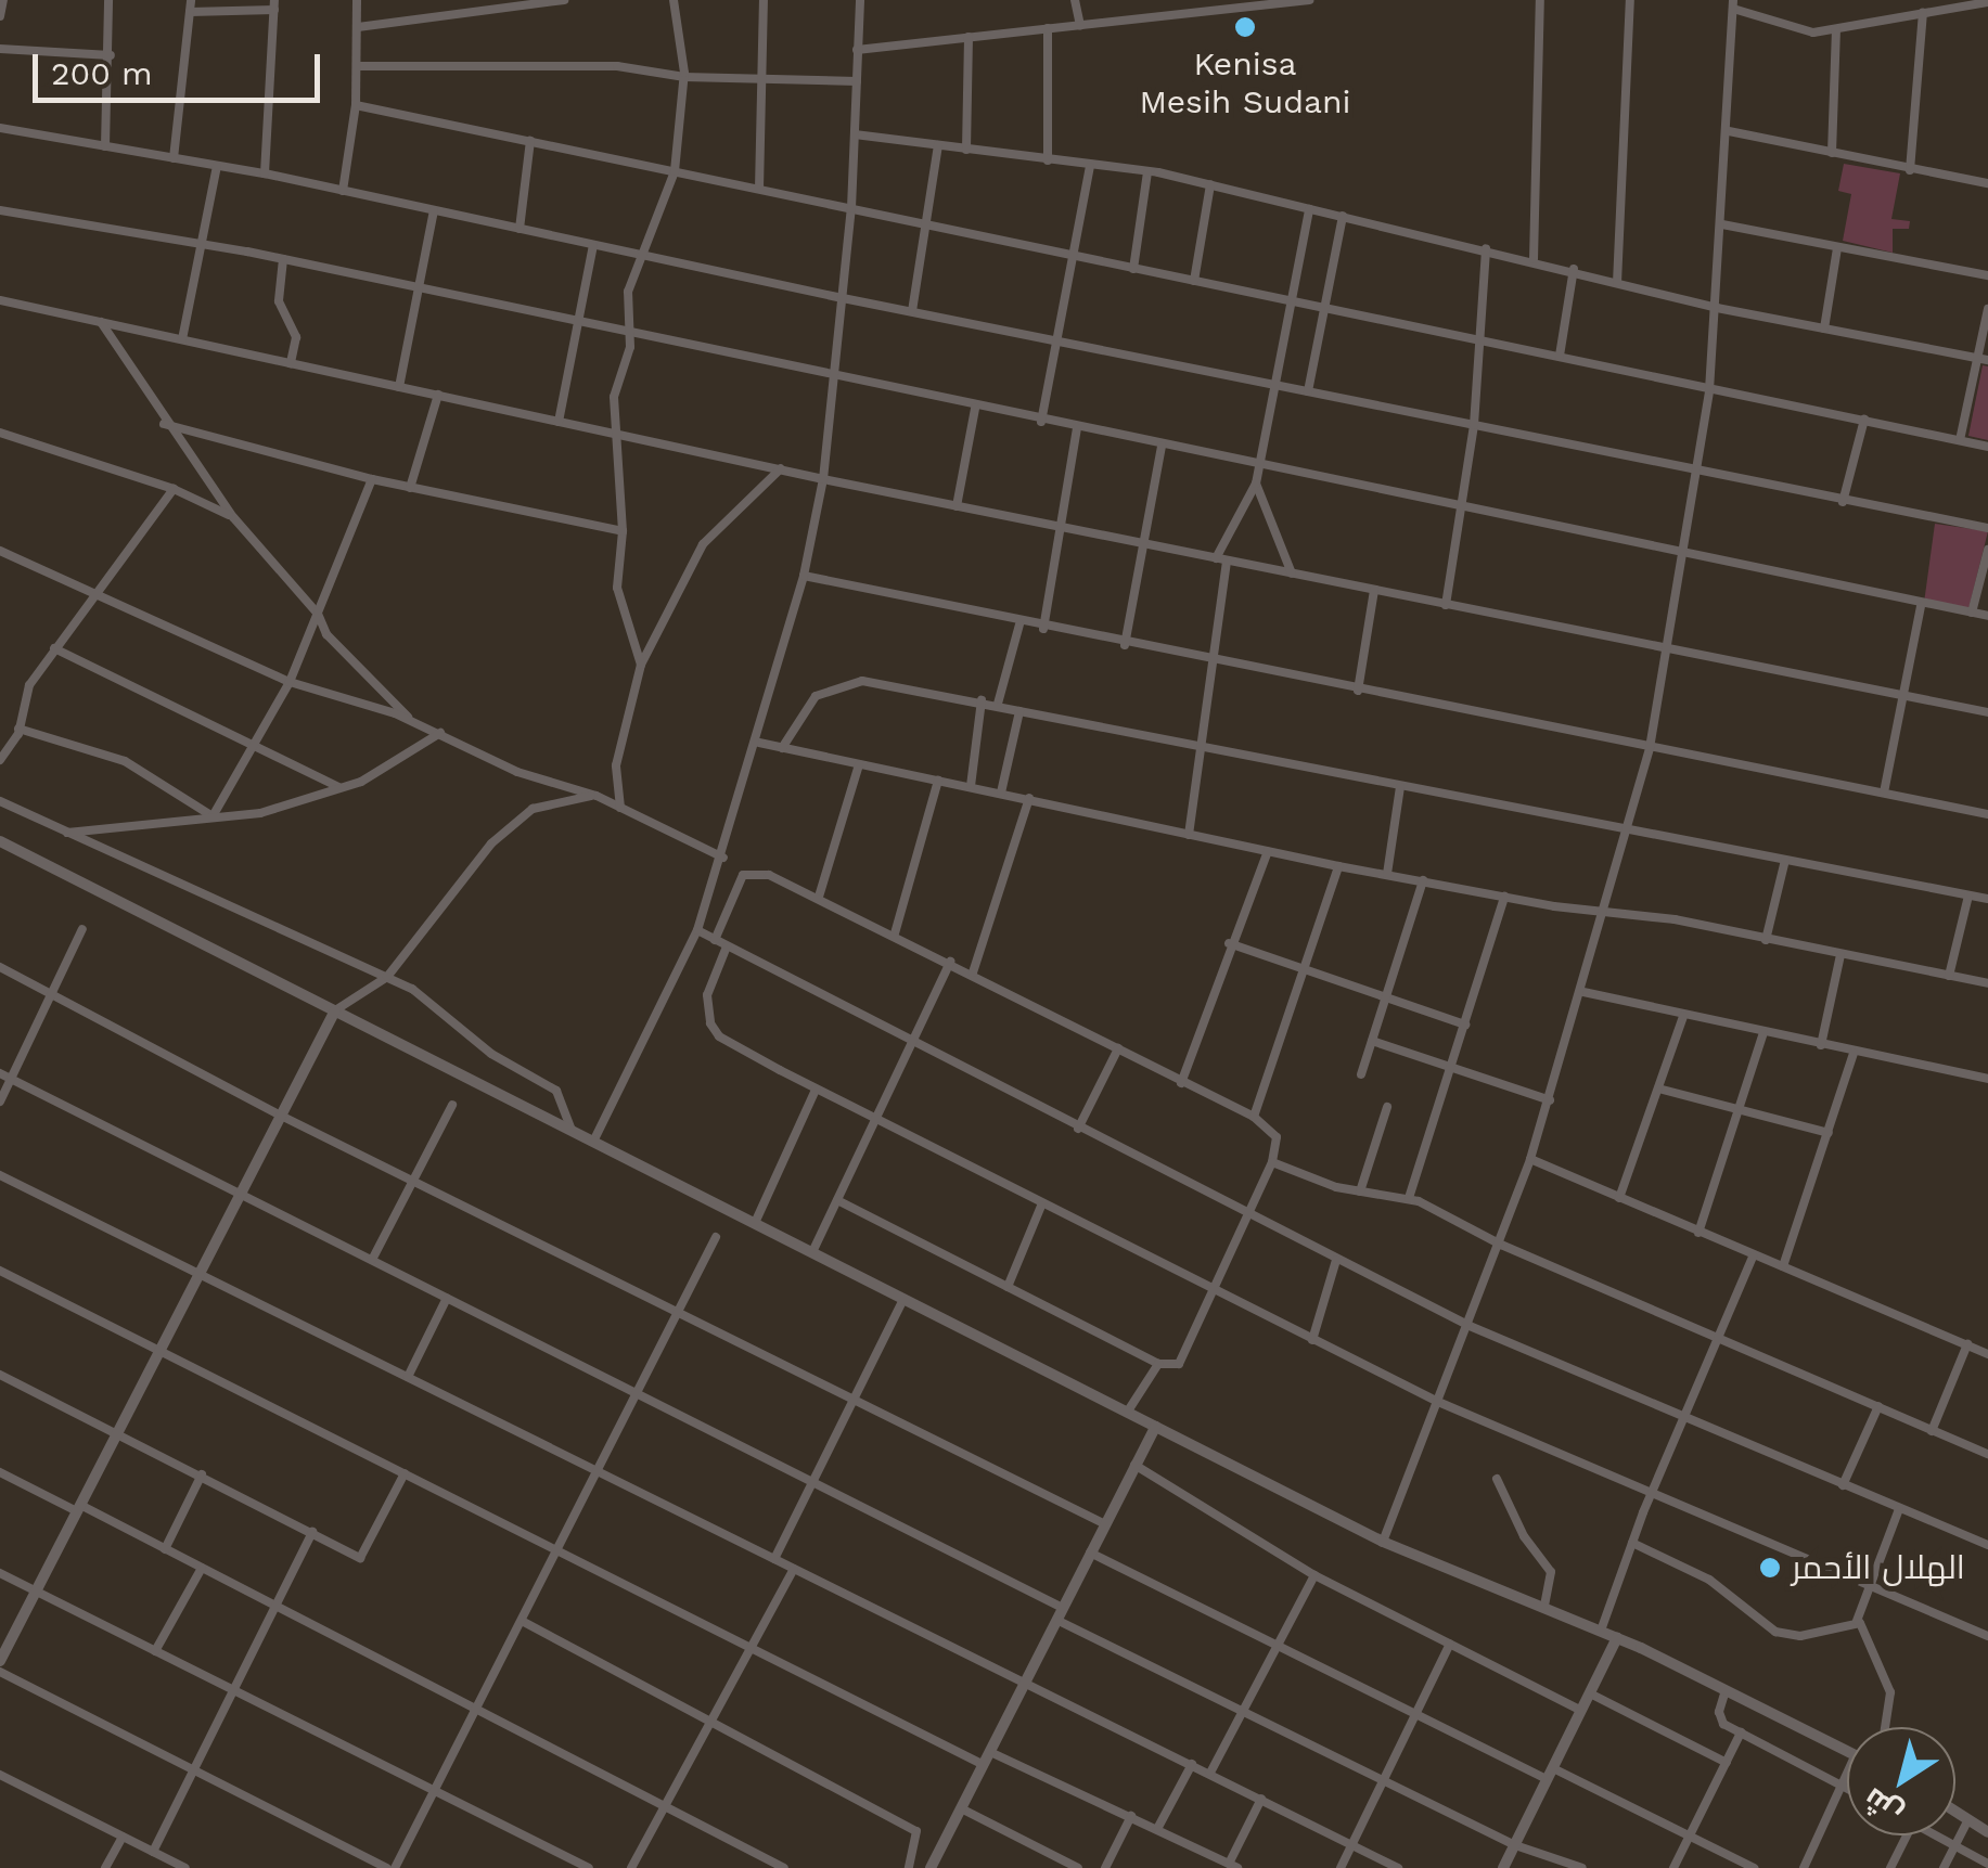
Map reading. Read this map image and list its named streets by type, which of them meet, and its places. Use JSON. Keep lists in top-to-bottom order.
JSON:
{
  "places": ["Kenisa Mesih Sudani", "الهلال الأحمر"],
  "scale_bar": "200 m",
  "north": "bottom left"
}
